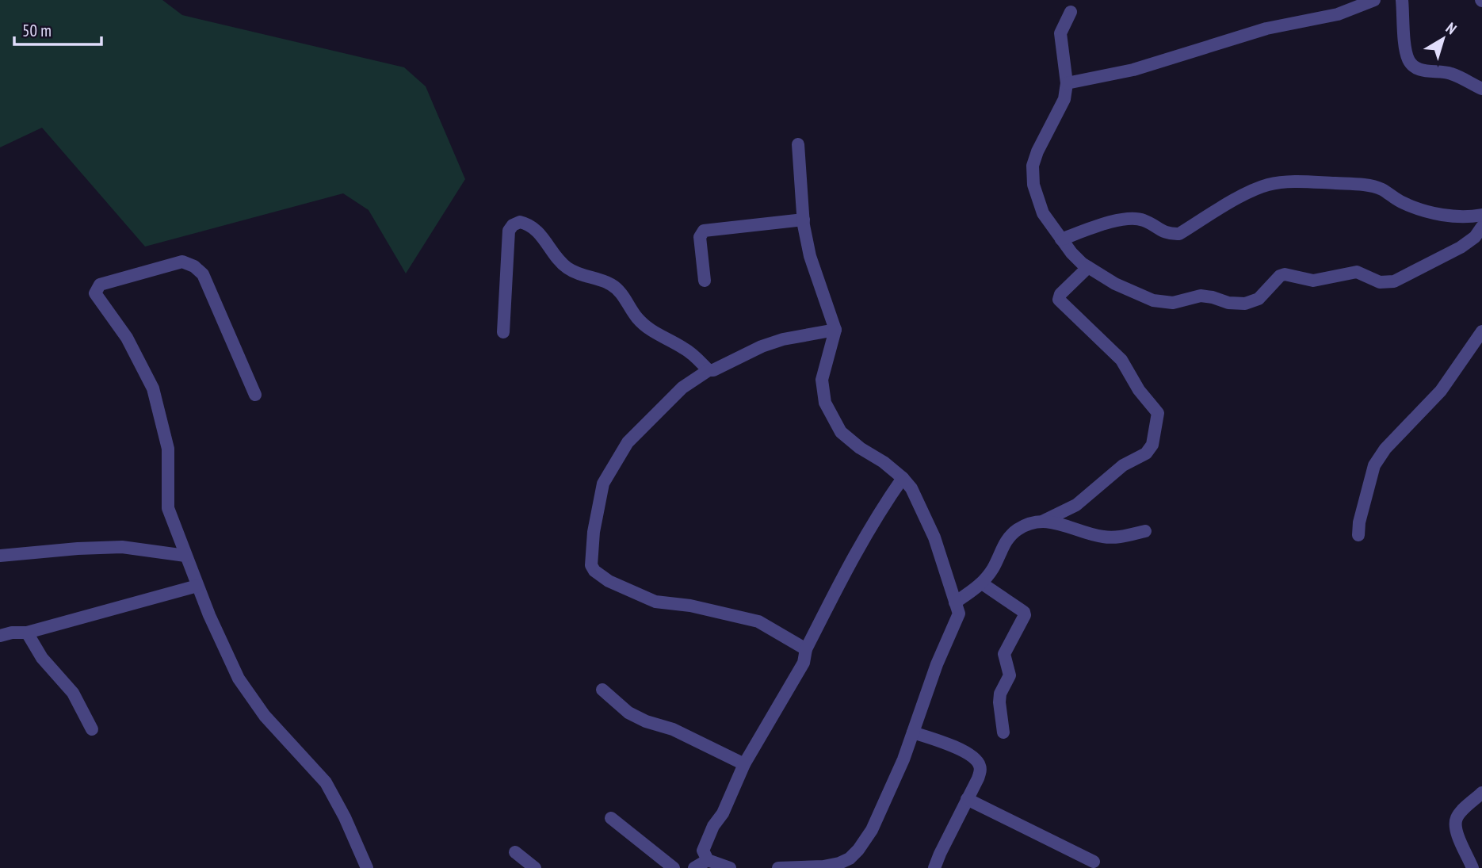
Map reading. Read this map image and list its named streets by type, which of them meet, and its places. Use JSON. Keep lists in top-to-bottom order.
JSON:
{
  "scale_bar": "50 m",
  "north": "top right"
}
